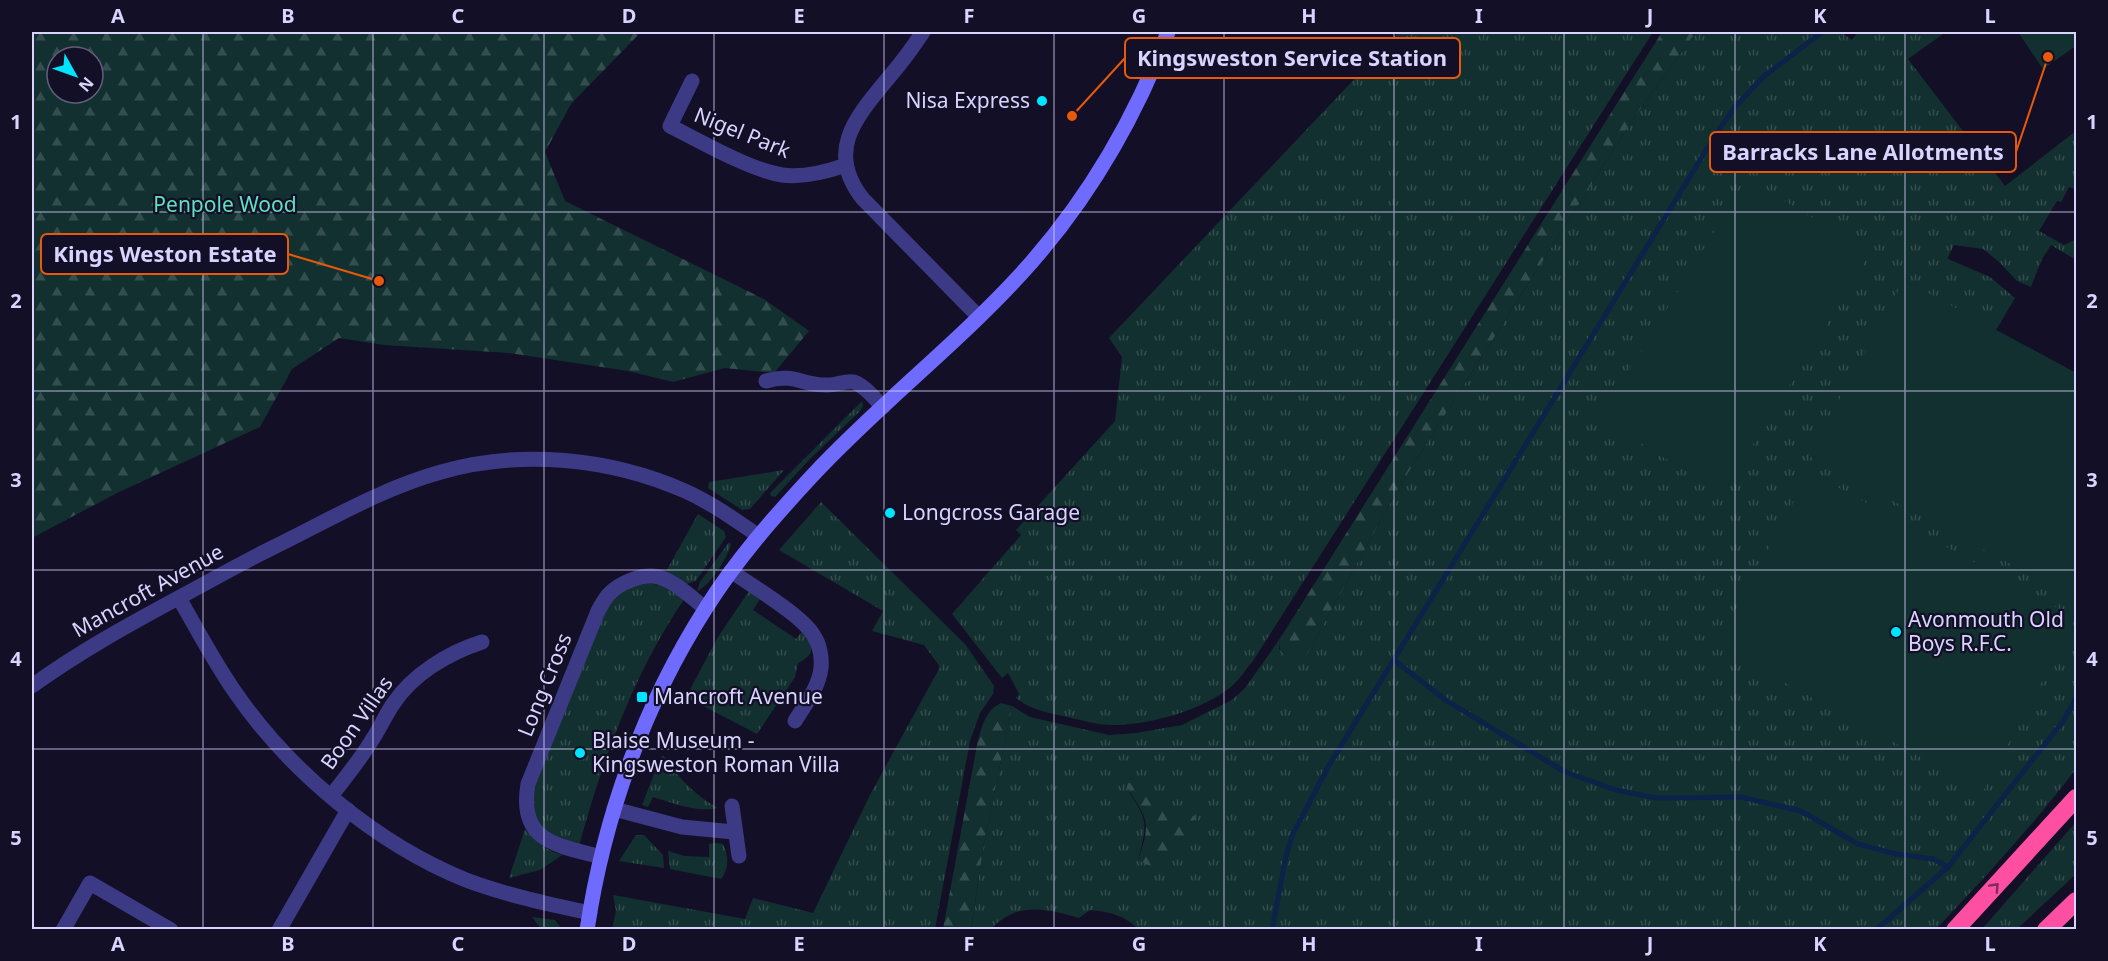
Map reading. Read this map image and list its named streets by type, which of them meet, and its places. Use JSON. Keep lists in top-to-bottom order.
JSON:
{
  "streets": {
    "street": [
      "Nigel Park",
      "Mancroft Avenue",
      "Long Cross",
      "Boon Villas"
    ]
  },
  "parks": ["Penpole Wood"],
  "places": {
    "other": [
      "Barracks Lane Allotments",
      "Nisa Express",
      "Kingsweston Service Station",
      "Kings Weston Estate",
      "Longcross Garage",
      "Avonmouth Old Boys R.F.C.",
      "Blaise Museum - Kingsweston Roman Villa"
    ],
    "transit": ["Mancroft Avenue"]
  },
  "north": "bottom right",
  "grid": {
    "columns": [
      "A",
      "B",
      "C",
      "D",
      "E",
      "F",
      "G",
      "H",
      "I",
      "J",
      "K",
      "L"
    ],
    "rows": [
      "1",
      "2",
      "3",
      "4",
      "5"
    ]
  }
}
